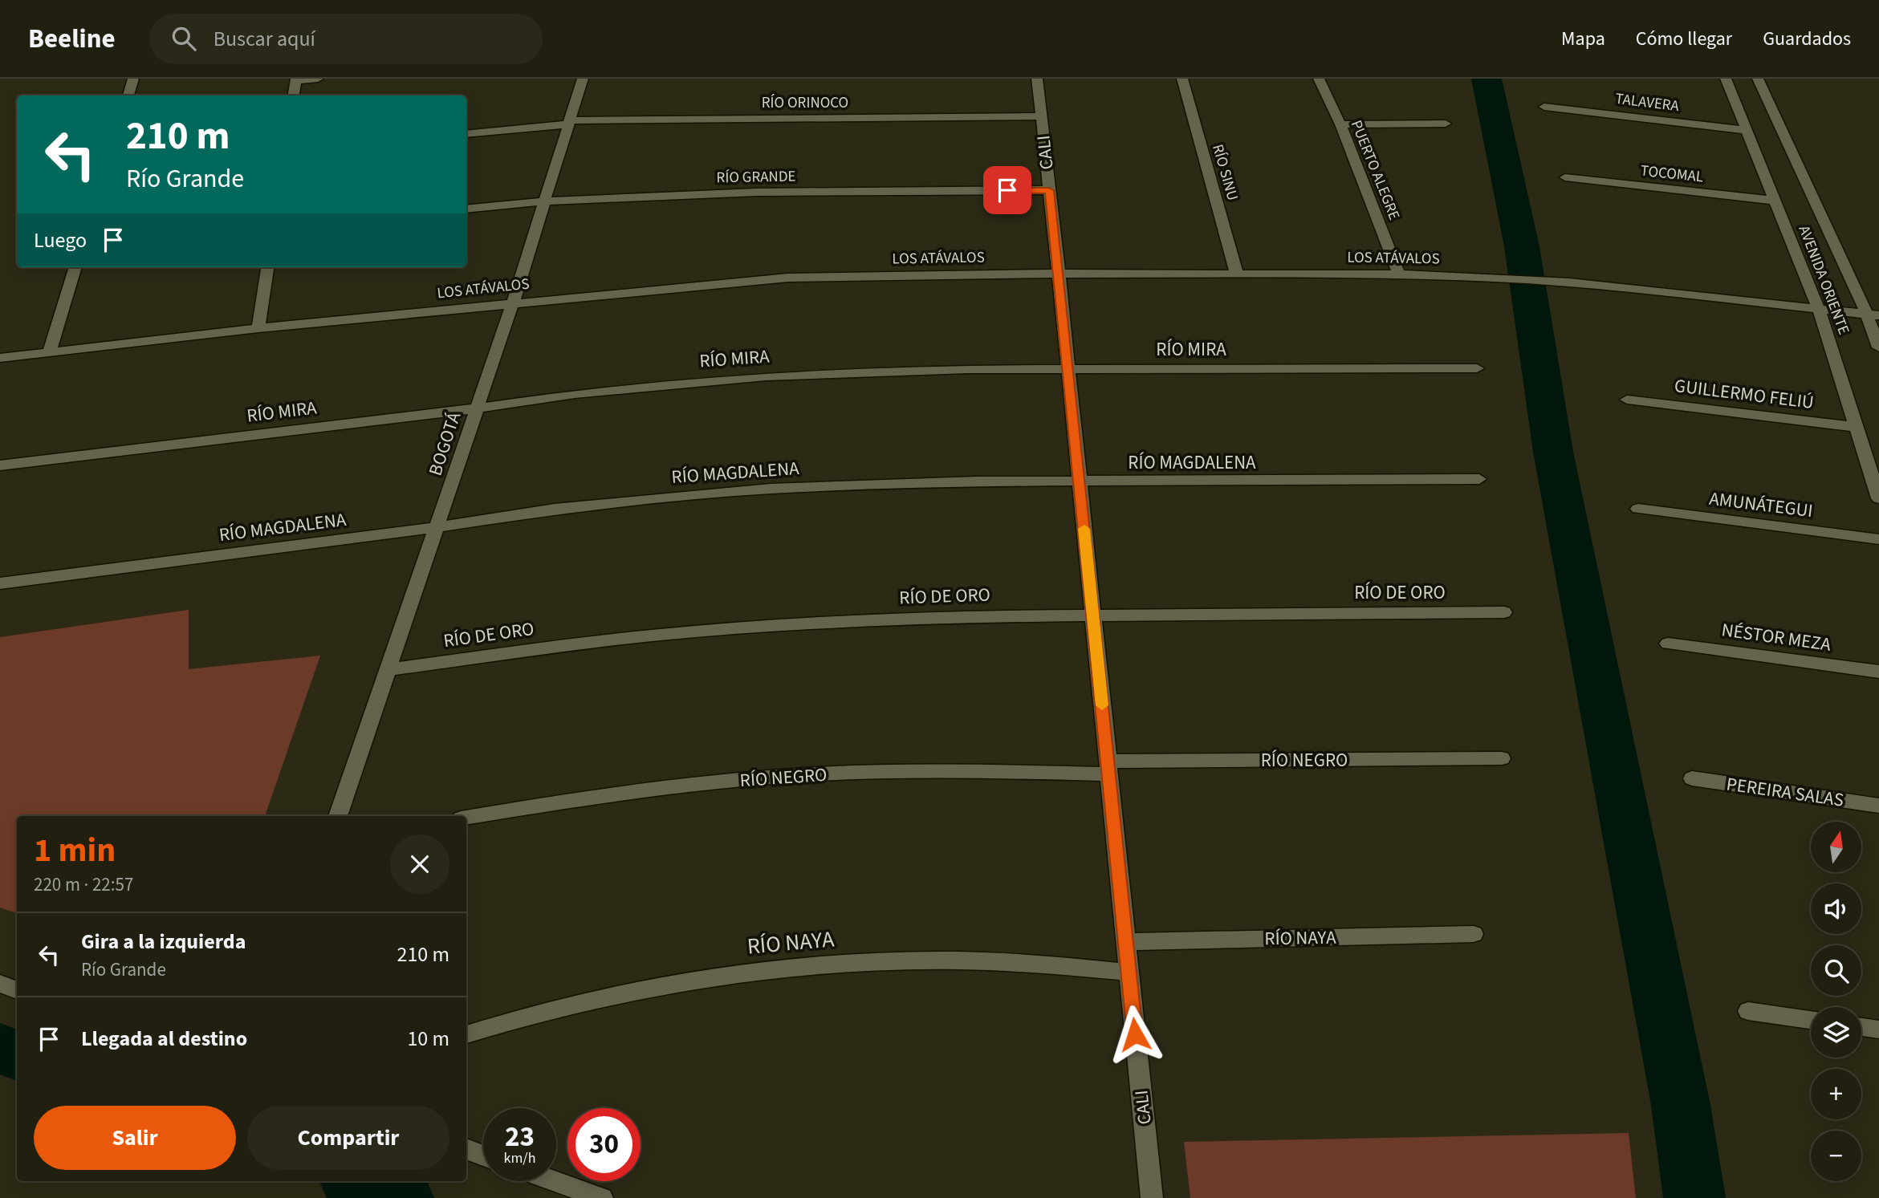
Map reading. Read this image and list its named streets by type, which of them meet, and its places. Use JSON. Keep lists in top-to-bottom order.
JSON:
{
  "streets": {
    "street": [
      "RÍO ORINOCO",
      "TALAVERA",
      "CALI",
      "PUERTO ALEGRE",
      "RÍO SINU",
      "TOCOMAL",
      "RÍO GRANDE",
      "LOS ATÁVALOS",
      "AVENIDA ORIENTE",
      "RÍO MIRA",
      "GUILLERMO FELIÚ",
      "BOGOTÁ",
      "RÍO MAGDALENA",
      "AMUNÁTEGUI",
      "RÍO DE ORO",
      "NÉSTOR MEZA",
      "RÍO NEGRO",
      "PEREIRA SALAS",
      "RÍO NAYA"
    ]
  },
  "crossings": [
    ["RÍO ORINOCO", "CALI"],
    ["RÍO ORINOCO", "BOGOTÁ"],
    ["TALAVERA", "AVENIDA ORIENTE"],
    ["CALI", "RÍO GRANDE"],
    ["CALI", "LOS ATÁVALOS"],
    ["CALI", "RÍO MIRA"],
    ["CALI", "RÍO MAGDALENA"],
    ["CALI", "RÍO DE ORO"],
    ["CALI", "RÍO NEGRO"],
    ["CALI", "RÍO NAYA"],
    ["PUERTO ALEGRE", "LOS ATÁVALOS"],
    ["RÍO SINU", "LOS ATÁVALOS"],
    ["TOCOMAL", "AVENIDA ORIENTE"],
    ["RÍO GRANDE", "BOGOTÁ"],
    ["LOS ATÁVALOS", "AVENIDA ORIENTE"],
    ["LOS ATÁVALOS", "BOGOTÁ"],
    ["AVENIDA ORIENTE", "GUILLERMO FELIÚ"],
    ["RÍO MIRA", "BOGOTÁ"],
    ["BOGOTÁ", "RÍO MAGDALENA"],
    ["BOGOTÁ", "RÍO DE ORO"]
  ],
  "north": "top",
  "page": {
    "header": "Beeline",
    "search": "Buscar aquí",
    "nav": ["Mapa", "Cómo llegar", "Guardados"],
    "turn": ["210 m", "Río Grande"],
    "then": "Luego",
    "heading": ["1 min", "220 m · 22:57"],
    "map_buttons": ["+", "−"],
    "list": [
      {
        "name": "Gira a la izquierda",
        "note": "Río Grande",
        "value": "210 m"
      },
      {
        "name": "Llegada al destino",
        "value": "10 m"
      }
    ],
    "buttons": ["Salir", "Compartir"],
    "speed": "23 km/h",
    "limit": "30"
  }
}
